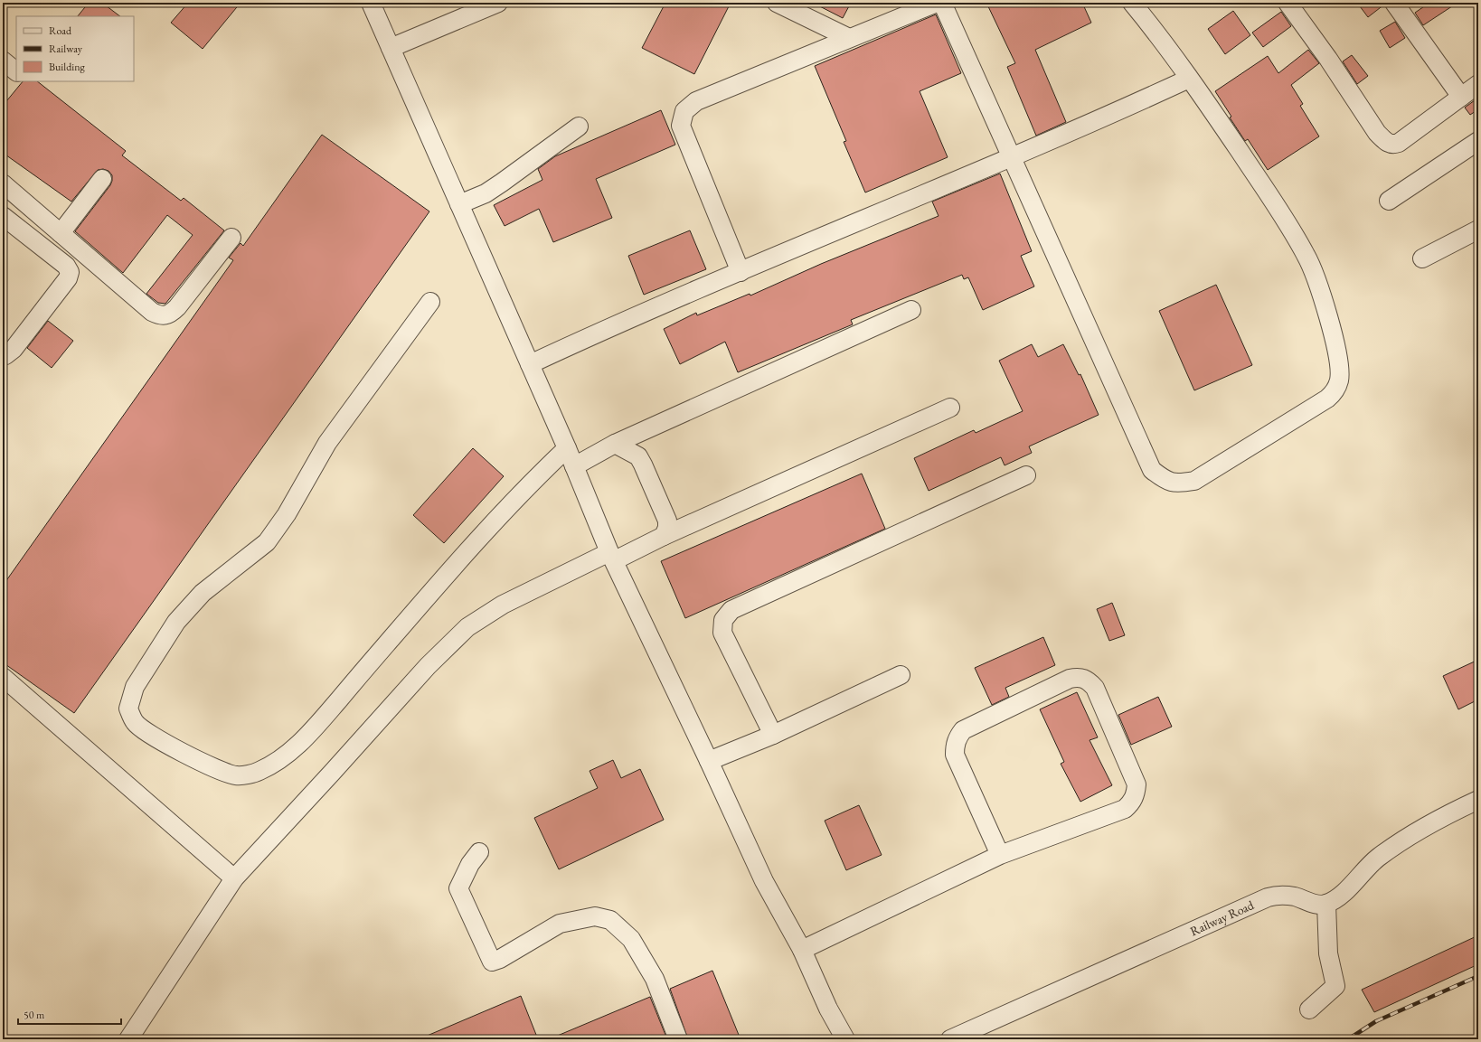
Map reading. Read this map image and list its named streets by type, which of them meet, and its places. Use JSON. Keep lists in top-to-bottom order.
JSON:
{
  "streets": {
    "street": ["Railway Road"]
  },
  "legend": ["Road", "Railway", "Building"],
  "scale_bar": "50 m"
}
